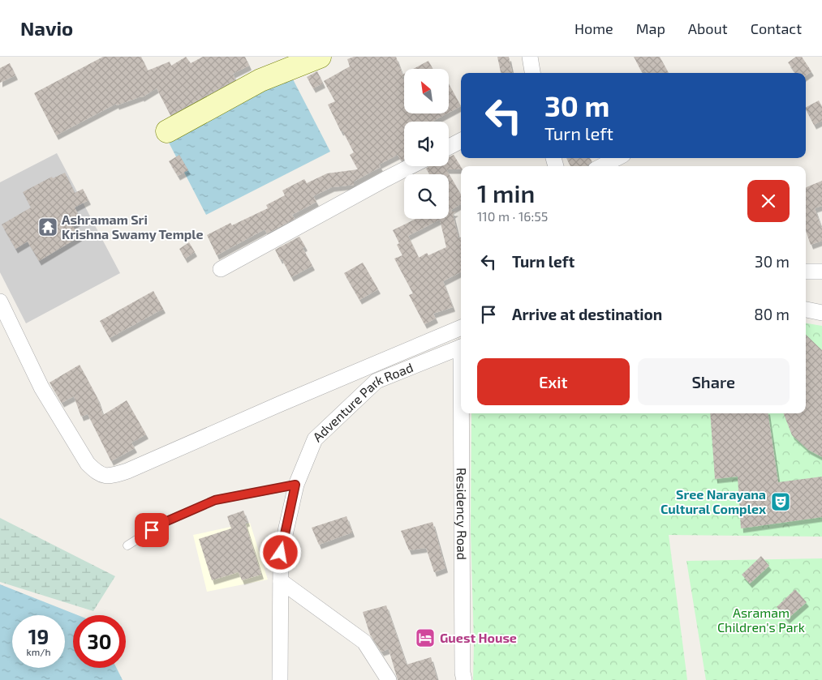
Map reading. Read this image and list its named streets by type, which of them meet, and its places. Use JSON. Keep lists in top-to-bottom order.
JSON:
{
  "streets": {
    "street": ["Adventure Park Road", "Residency Road"]
  },
  "parks": ["Asramam Children's Park"],
  "places": {
    "temple": ["Ashramam Sri Krishna Swamy Temple"],
    "theatre": ["Sree Narayana Cultural Complex"],
    "hotel": ["Guest House"]
  },
  "north": "top left",
  "page": {
    "header": "Navio",
    "nav": [
      "Home",
      "Map",
      "About",
      "Contact"
    ],
    "turn": ["30 m", "Turn left"],
    "heading": ["1 min", "110 m · 16:55"],
    "list": [
      {
        "name": "Turn left",
        "value": "30 m"
      },
      {
        "name": "Arrive at destination",
        "value": "80 m"
      }
    ],
    "buttons": ["Exit", "Share"],
    "speed": "19 km/h",
    "limit": "30"
  }
}
